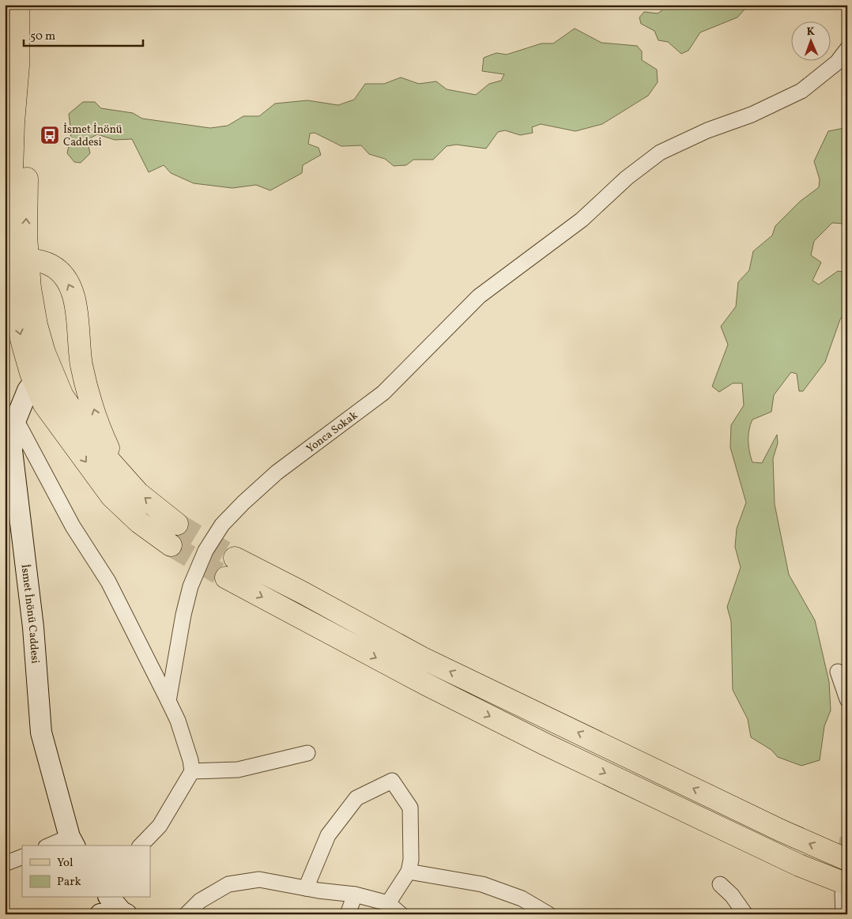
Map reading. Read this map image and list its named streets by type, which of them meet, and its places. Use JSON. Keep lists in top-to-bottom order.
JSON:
{
  "streets": {
    "street": ["Yonca Sokak", "İsmet İnönü Caddesi"]
  },
  "places": {
    "bus stop": ["İsmet İnönü Caddesi"]
  },
  "legend": ["Yol", "Park"],
  "scale_bar": "50 m",
  "north": "top"
}
